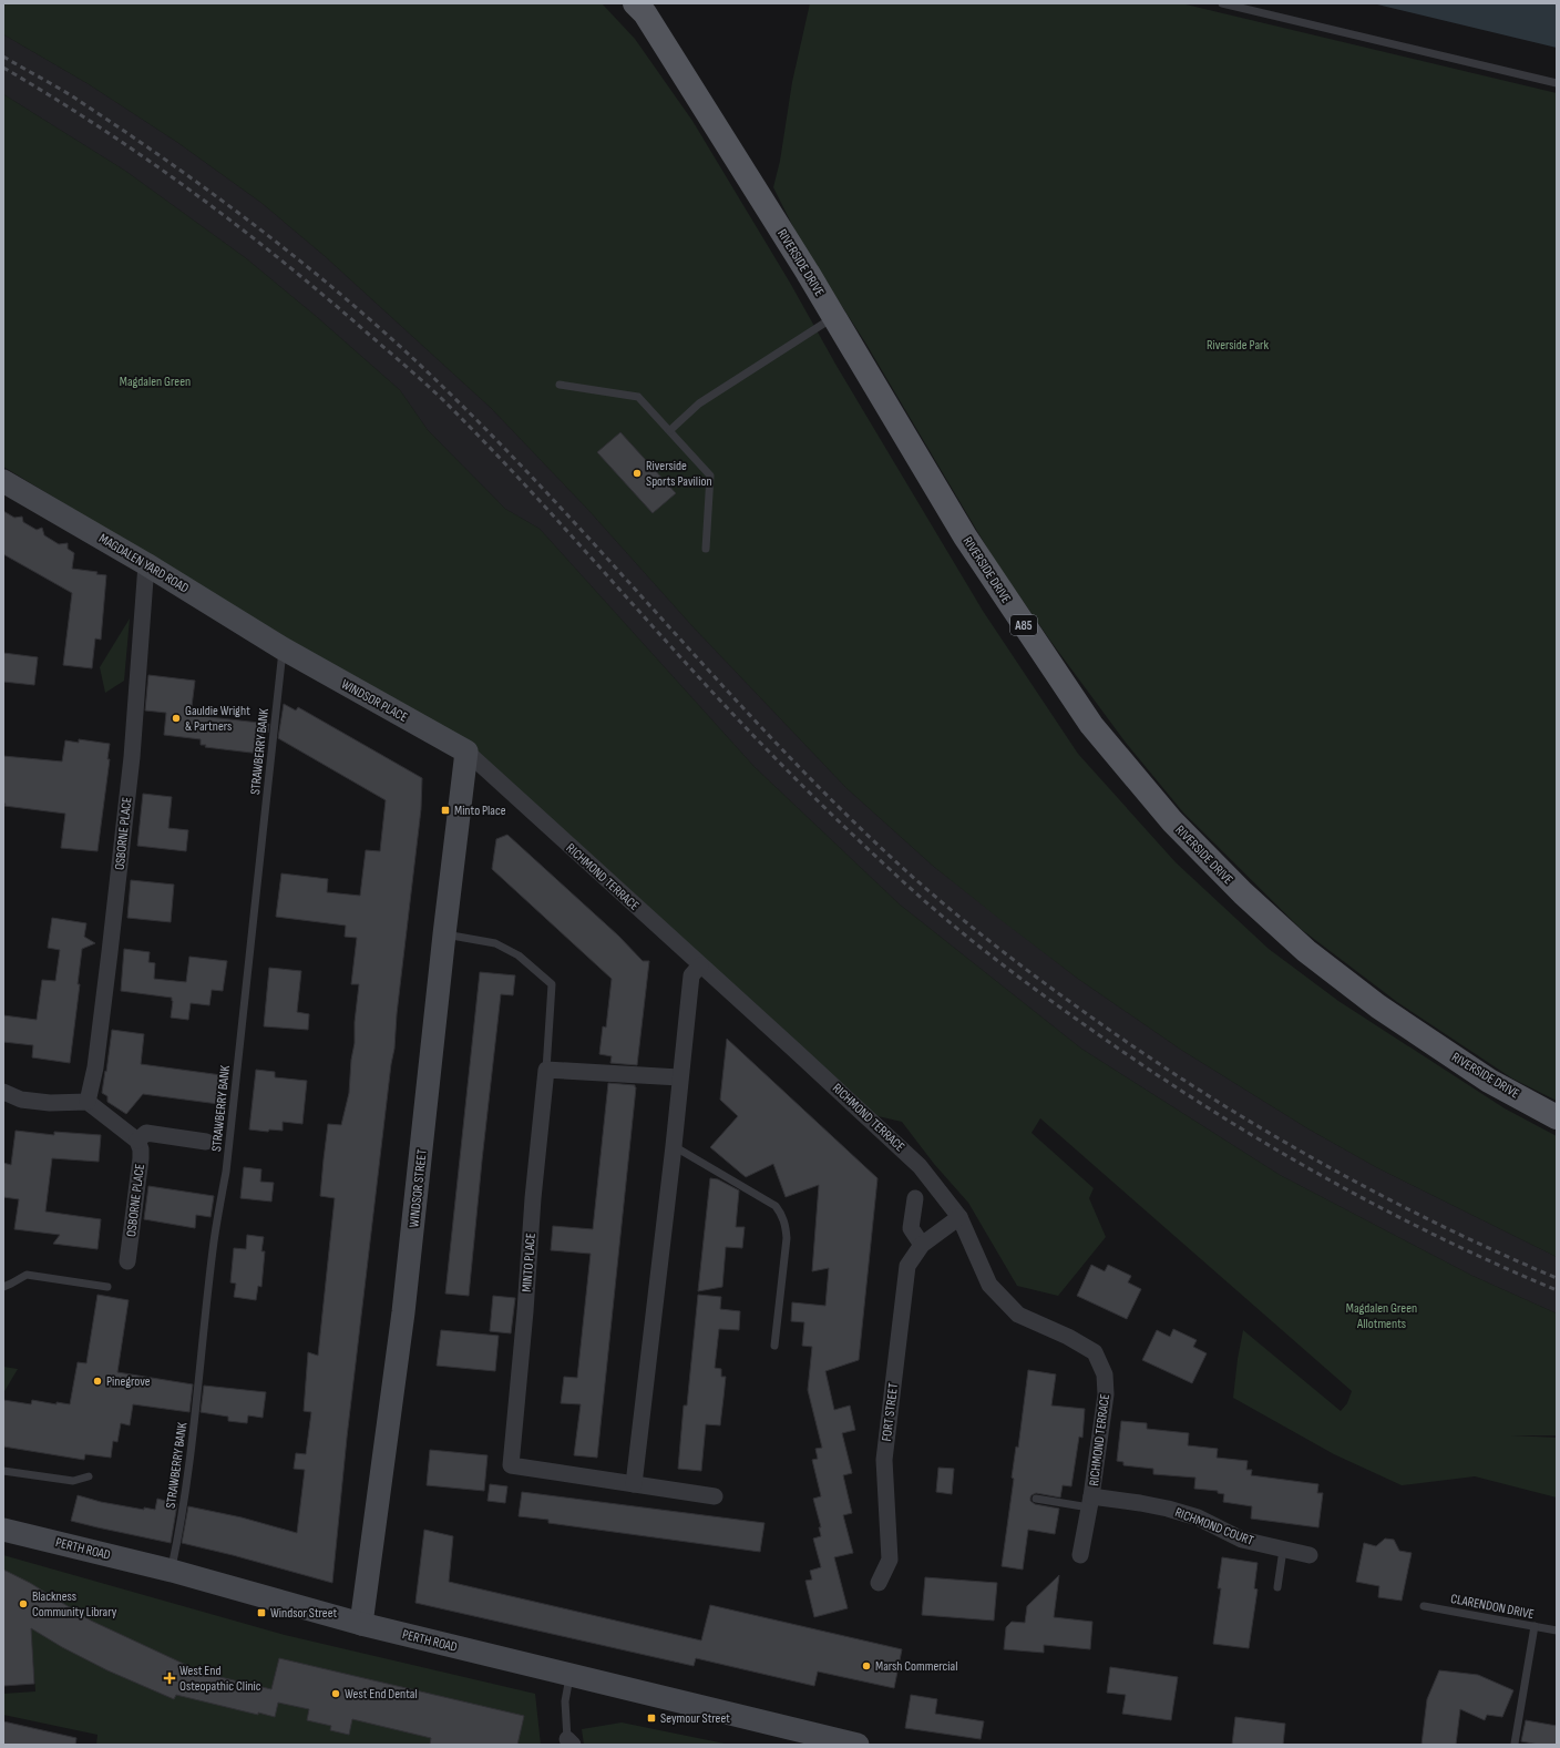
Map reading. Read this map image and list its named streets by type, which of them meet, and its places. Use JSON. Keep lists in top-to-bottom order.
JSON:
{
  "streets": {
    "main road": ["RIVERSIDE DRIVE", "A85"],
    "street": [
      "MAGDALEN YARD ROAD",
      "WINDSOR PLACE",
      "OSBORNE PLACE",
      "RICHMOND TERRACE",
      "WINDSOR STREET",
      "MINTO PLACE",
      "FORT STREET",
      "RICHMOND COURT",
      "PERTH ROAD"
    ],
    "lane": ["STRAWBERRY BANK", "CLARENDON DRIVE"]
  },
  "crossings": [
    ["MAGDALEN YARD ROAD", "WINDSOR PLACE"],
    ["MAGDALEN YARD ROAD", "STRAWBERRY BANK"],
    ["MAGDALEN YARD ROAD", "OSBORNE PLACE"],
    ["WINDSOR PLACE", "STRAWBERRY BANK"],
    ["WINDSOR PLACE", "RICHMOND TERRACE"],
    ["WINDSOR PLACE", "WINDSOR STREET"],
    ["STRAWBERRY BANK", "PERTH ROAD"],
    ["RICHMOND TERRACE", "WINDSOR STREET"],
    ["RICHMOND TERRACE", "FORT STREET"],
    ["RICHMOND TERRACE", "RICHMOND COURT"],
    ["WINDSOR STREET", "PERTH ROAD"]
  ],
  "parks": ["Riverside Park", "Magdalen Green", "Magdalen Green Allotments"],
  "places": {
    "other": [
      "Riverside Sports Pavilion",
      "Gauldie Wright & Partners",
      "Pinegrove",
      "Blackness Community Library",
      "Marsh Commercial",
      "West End Dental"
    ],
    "transit": ["Minto Place", "Windsor Street", "Seymour Street"],
    "health": ["West End Osteopathic Clinic"]
  }
}
